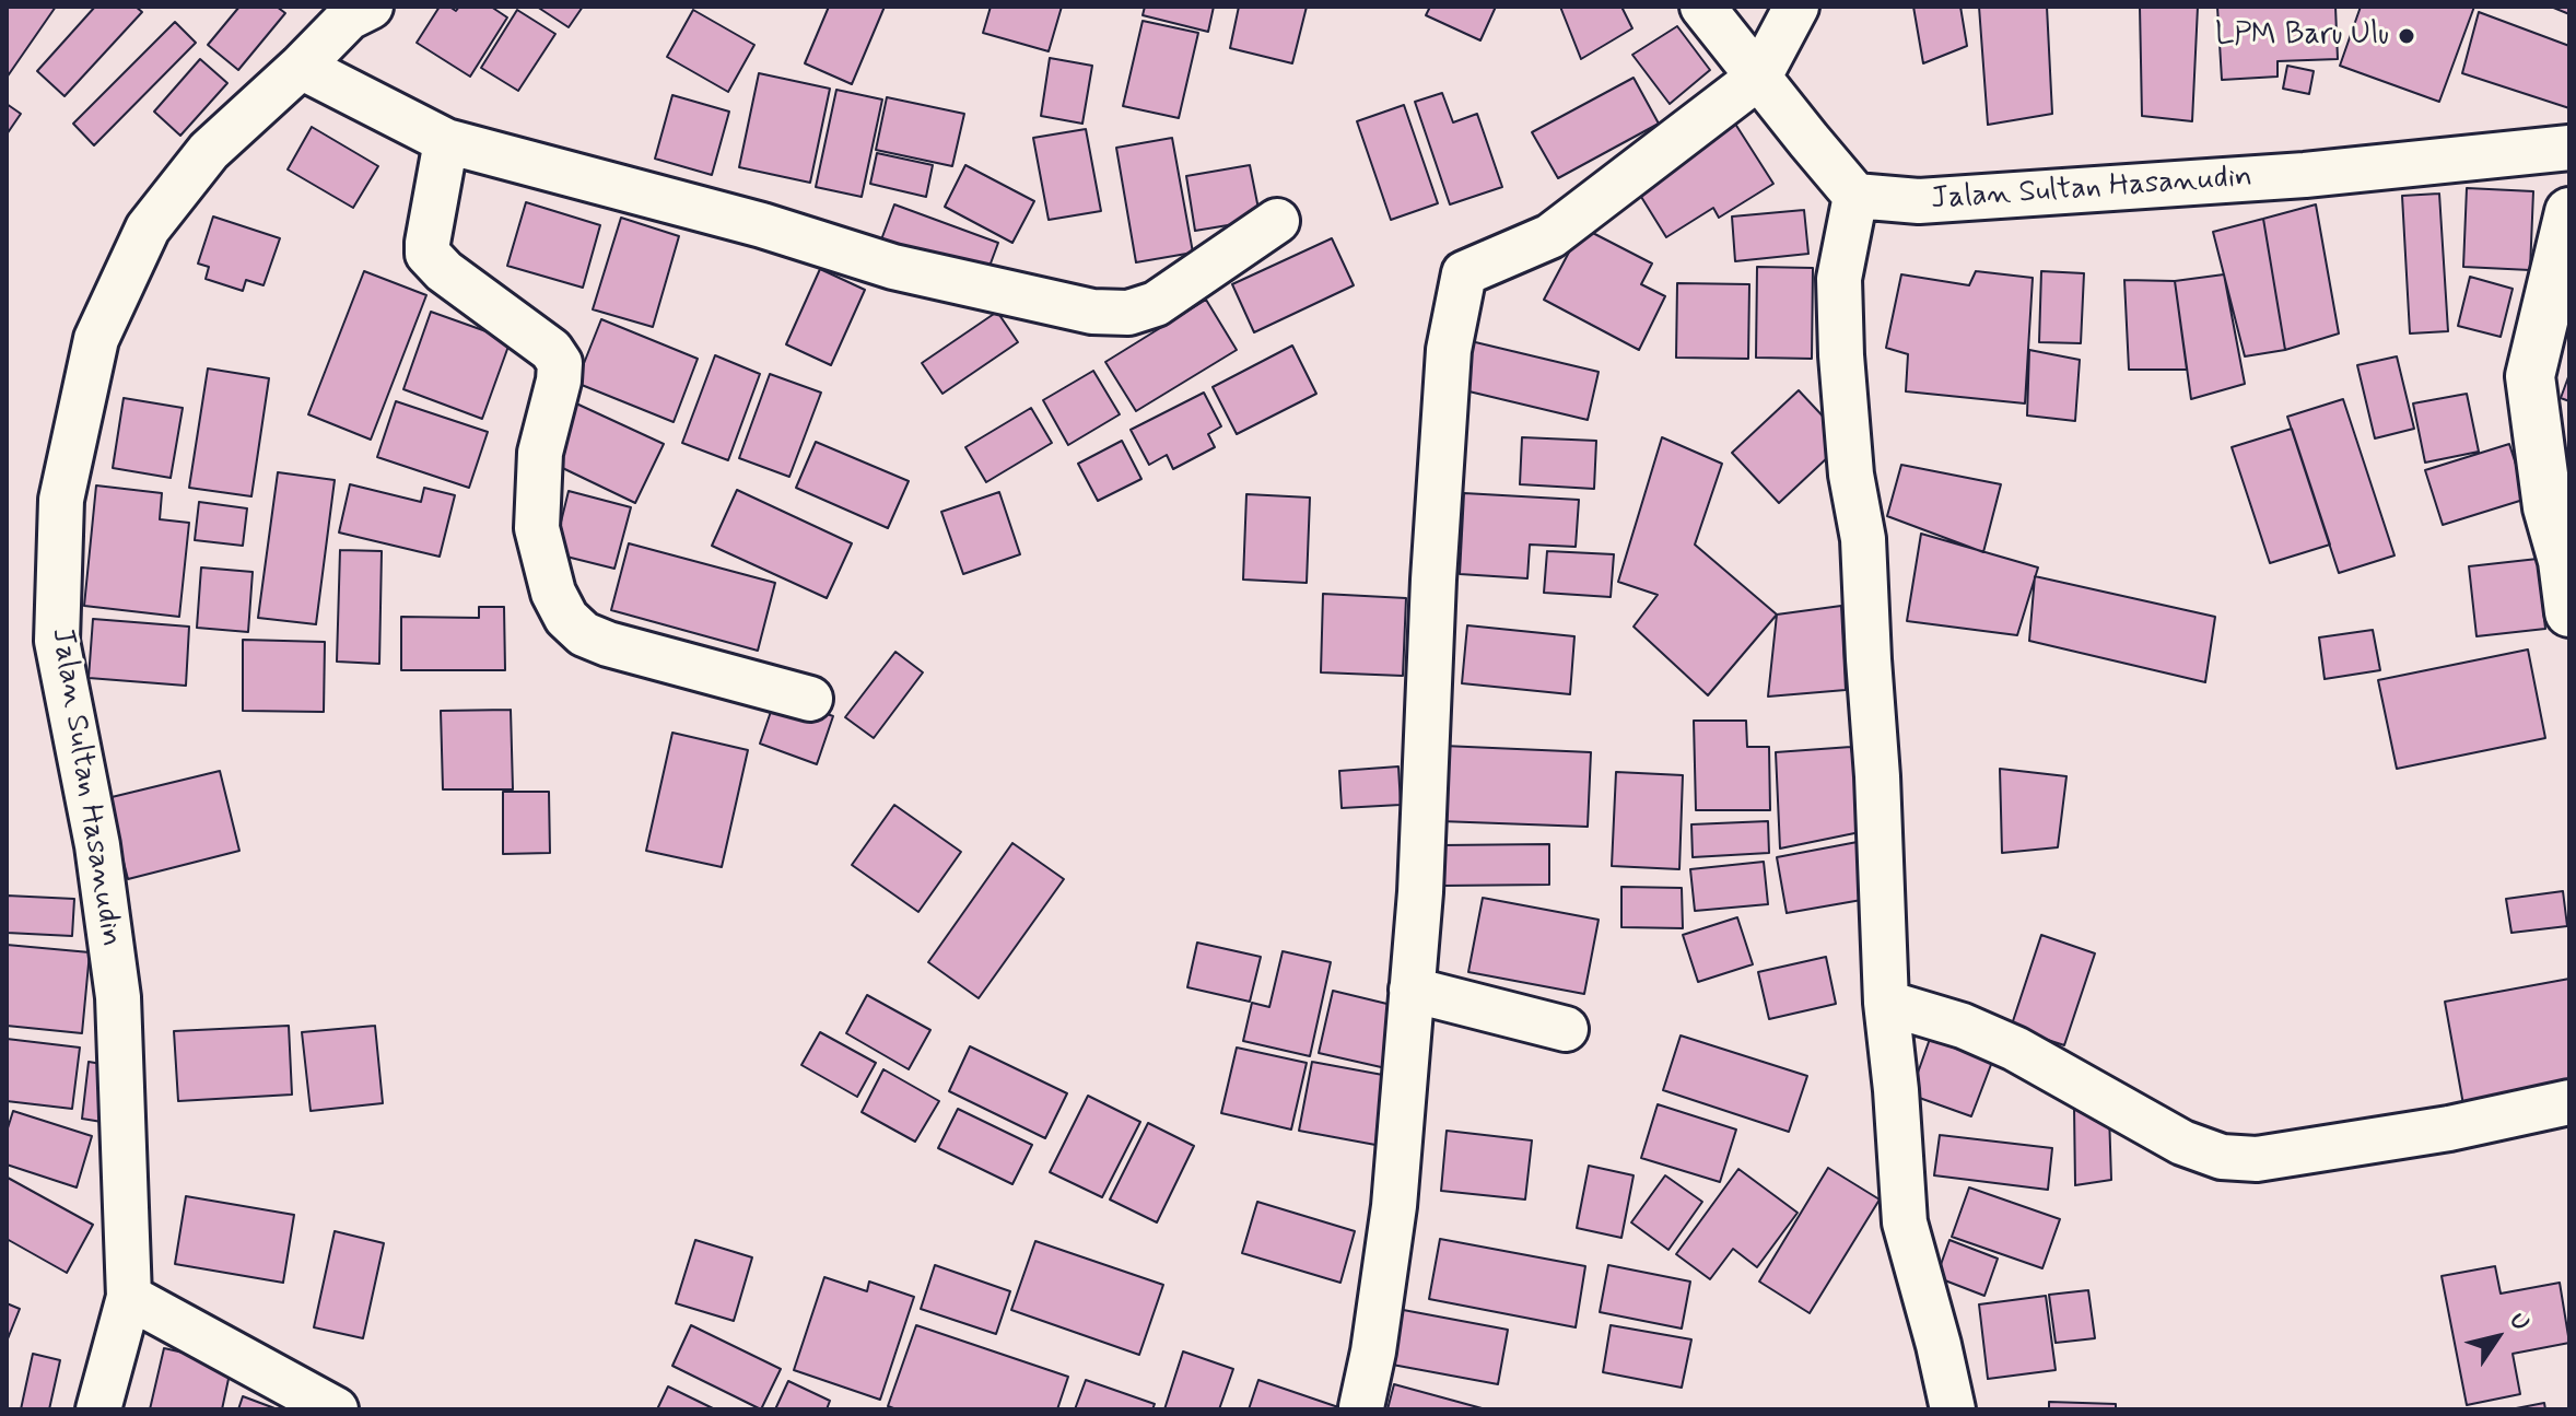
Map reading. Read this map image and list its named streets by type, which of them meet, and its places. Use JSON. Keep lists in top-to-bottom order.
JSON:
{
  "streets": {
    "street": ["Jalan Sultan Hasanudin"]
  },
  "places": ["LPM Baru Ulu"],
  "north": "top right"
}
